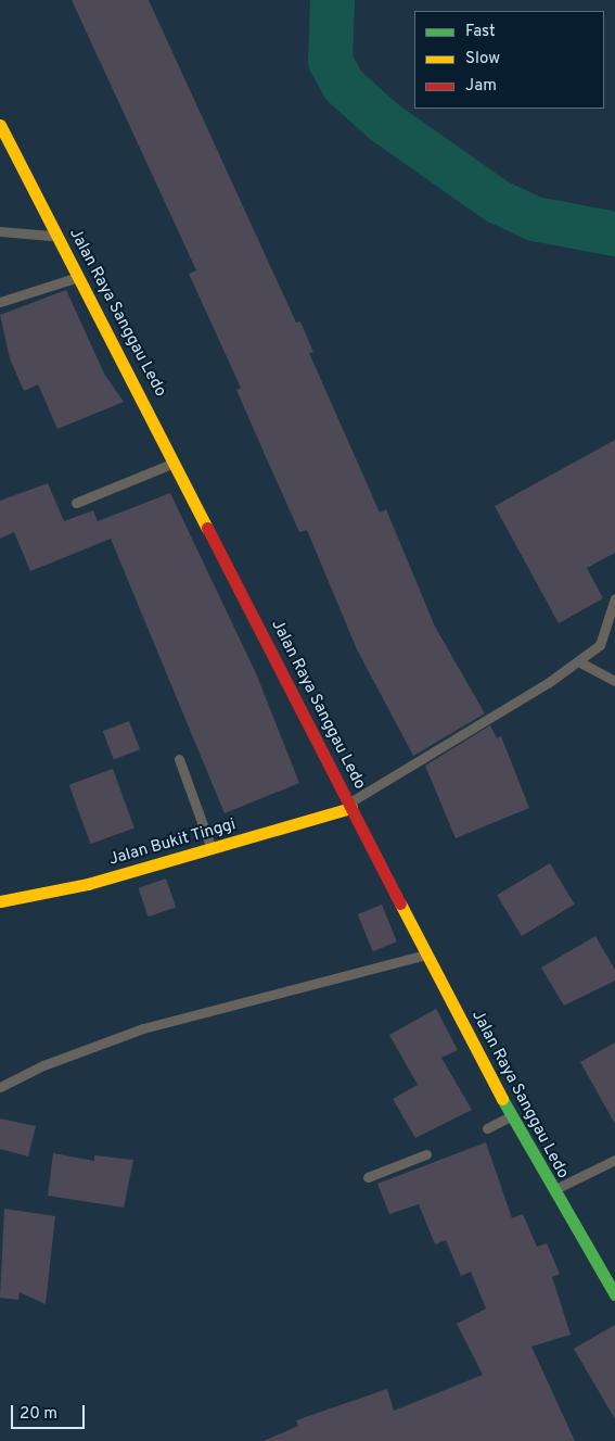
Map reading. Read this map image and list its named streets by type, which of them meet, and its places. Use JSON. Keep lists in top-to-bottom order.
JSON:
{
  "streets": {
    "main road": ["Jalan Raya Sanggau Ledo", "Jalan Bukit Tinggi"]
  },
  "crossings": [
    ["Jalan Raya Sanggau Ledo", "Jalan Bukit Tinggi"]
  ],
  "legend": ["Fast", "Slow", "Jam"],
  "scale_bar": "20 m"
}
